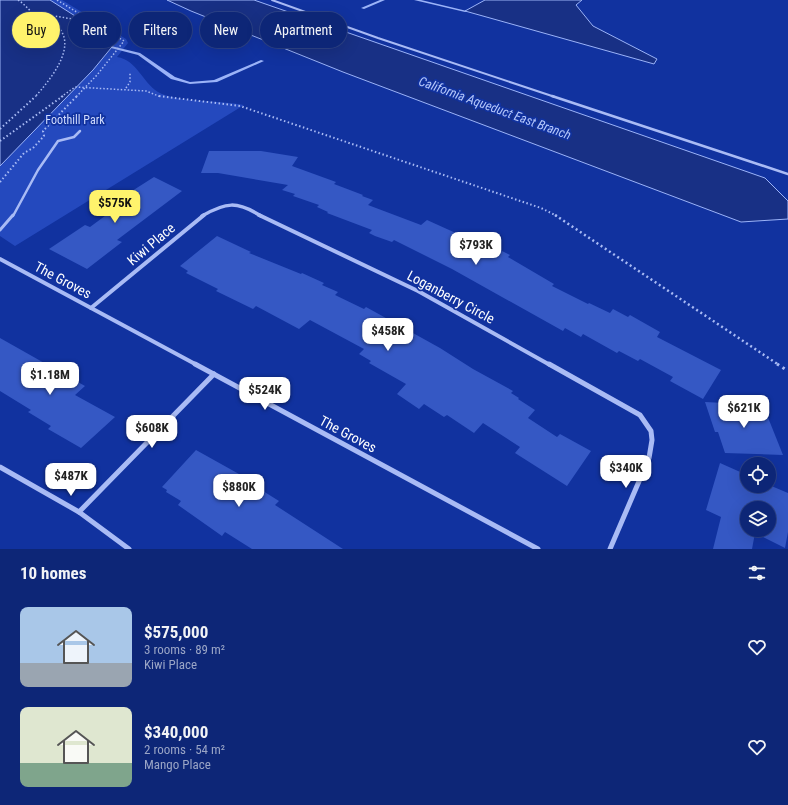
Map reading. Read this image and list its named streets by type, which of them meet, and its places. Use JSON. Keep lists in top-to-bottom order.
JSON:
{
  "streets": {
    "street": ["Kiwi Place", "The Groves", "Loganberry Circle"]
  },
  "crossings": [
    ["Kiwi Place", "The Groves"],
    ["Kiwi Place", "Loganberry Circle"]
  ],
  "water": ["California Aqueduct East Branch"],
  "parks": ["Foothill Park"],
  "page": {
    "chip": [
      "Buy",
      "Rent",
      "Filters",
      "New",
      "Apartment"
    ],
    "price": [
      "$575K",
      "$793K",
      "$458K",
      "$1.18M",
      "$524K",
      "$621K",
      "$608K",
      "$340K",
      "$487K",
      "$880K"
    ],
    "heading": "10 homes",
    "list": [
      {
        "name": "$575,000",
        "note": "3 rooms · 89 m² · Kiwi Place"
      },
      {
        "name": "$340,000",
        "note": "2 rooms · 54 m² · Mango Place"
      }
    ]
  }
}
